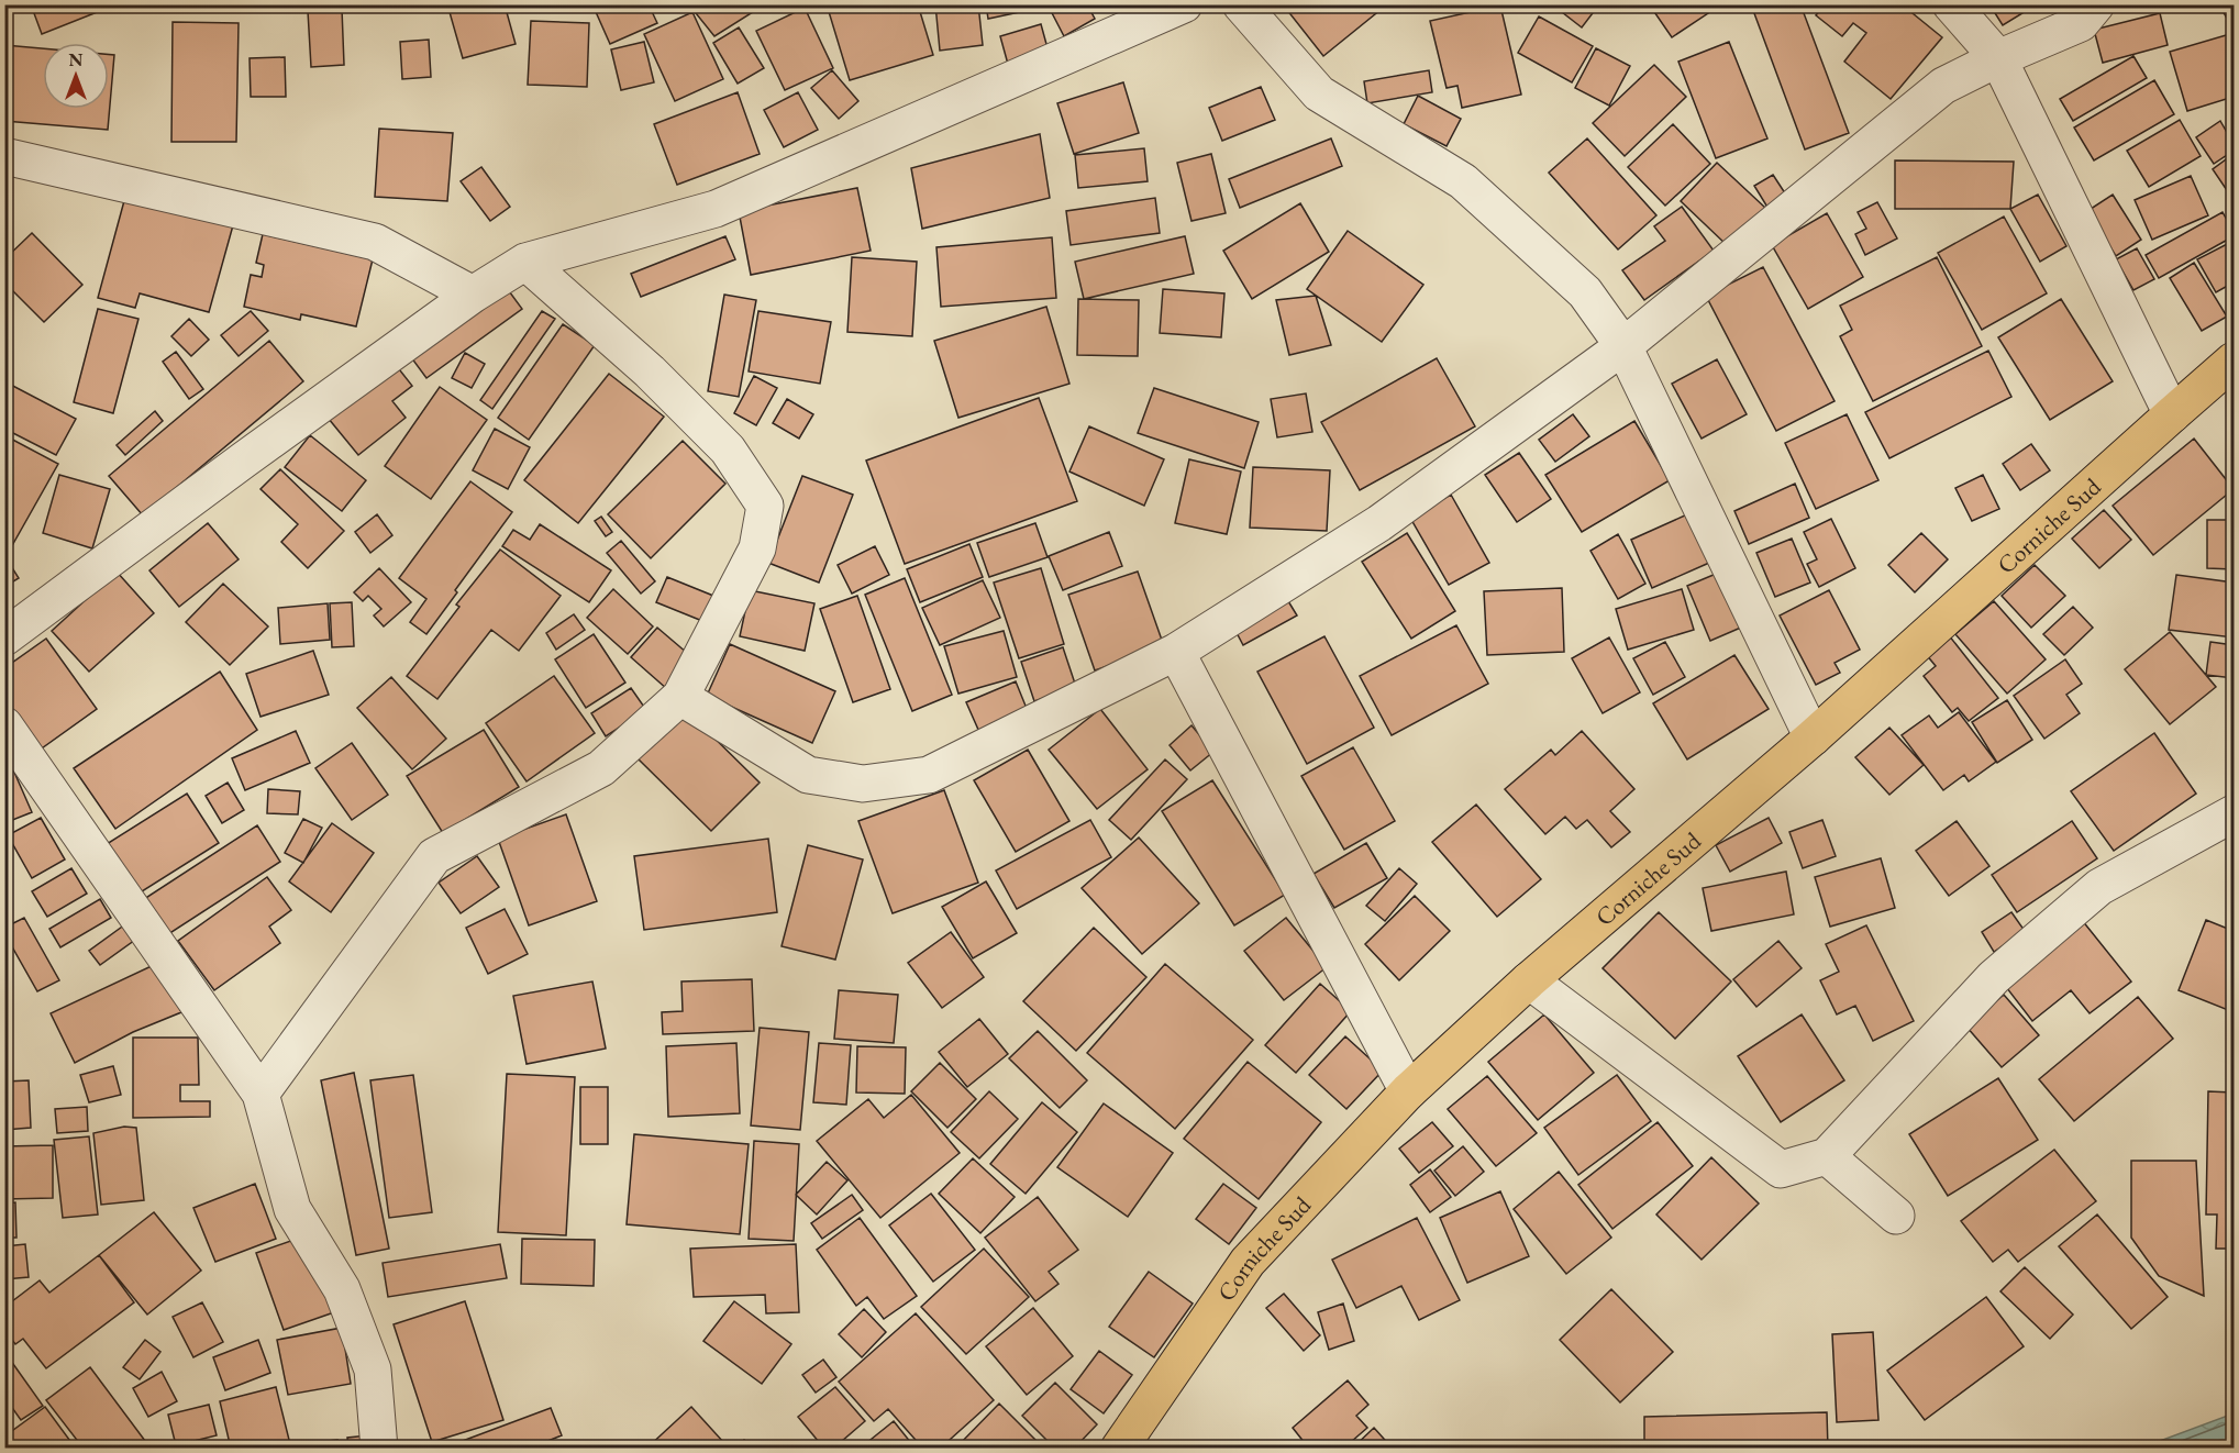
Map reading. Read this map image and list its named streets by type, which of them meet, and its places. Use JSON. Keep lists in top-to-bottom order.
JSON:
{
  "streets": {
    "main road": ["Corniche Sud"]
  },
  "north": "top"
}
